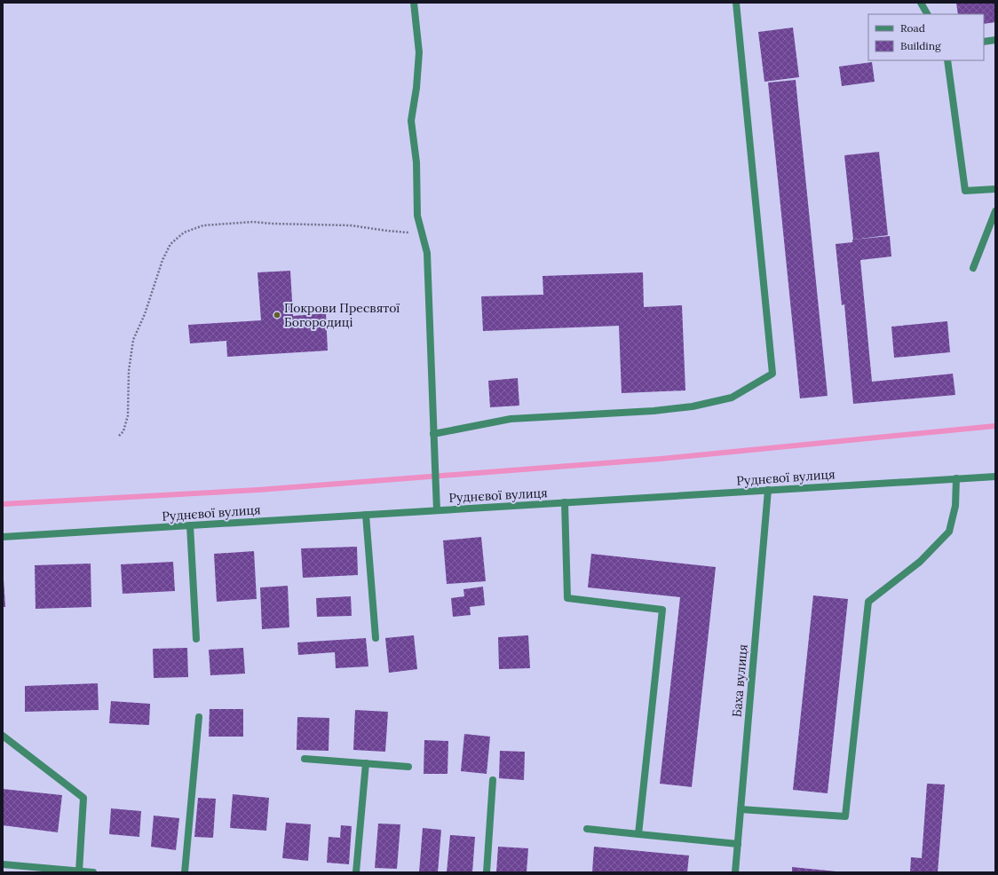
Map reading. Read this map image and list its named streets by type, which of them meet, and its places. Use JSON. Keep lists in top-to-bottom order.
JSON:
{
  "streets": {
    "street": ["Руднєвої вулиця", "Баха вулиця"]
  },
  "crossings": [
    ["Руднєвої вулиця", "Баха вулиця"]
  ],
  "places": ["Покрови Пресвятої Богородиці"],
  "legend": ["Road", "Building"]
}
